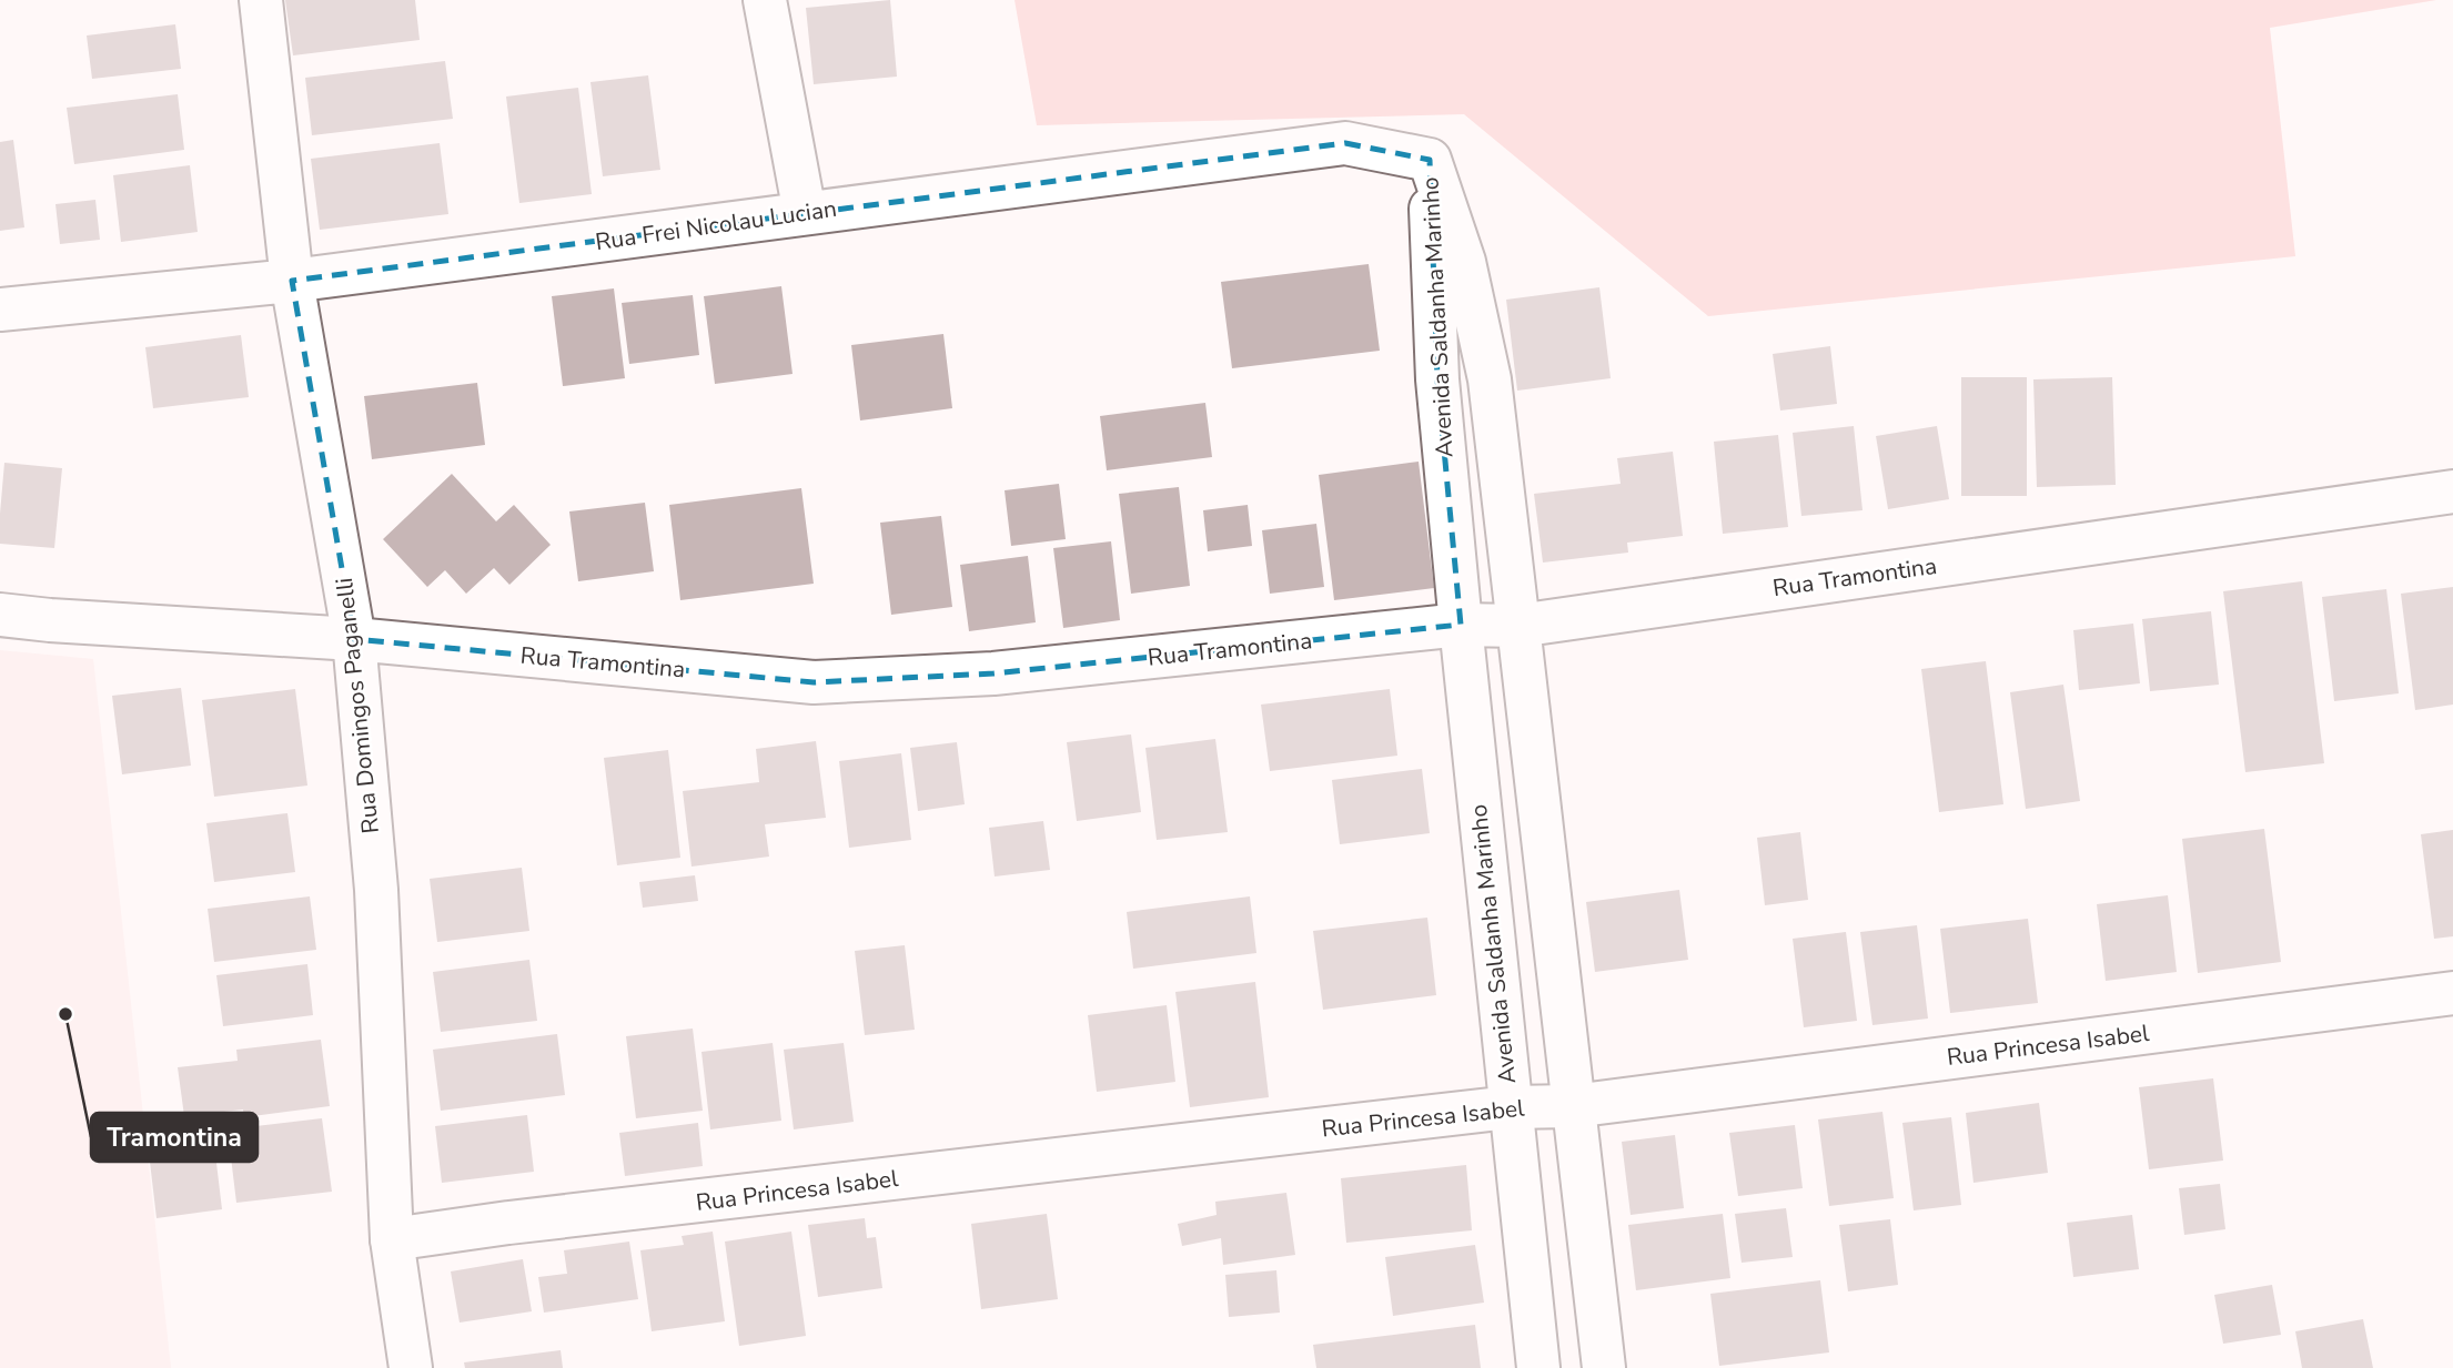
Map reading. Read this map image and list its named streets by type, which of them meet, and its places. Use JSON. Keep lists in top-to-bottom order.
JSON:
{
  "streets": {
    "street": [
      "Rua Frei Nicolau Lucian",
      "Avenida Saldanha Marinho",
      "Rua Tramontina",
      "Rua Domingos Paganelli",
      "Rua Princesa Isabel"
    ]
  },
  "crossings": [
    ["Rua Frei Nicolau Lucian", "Avenida Saldanha Marinho"],
    ["Rua Frei Nicolau Lucian", "Rua Domingos Paganelli"],
    ["Avenida Saldanha Marinho", "Rua Tramontina"],
    ["Avenida Saldanha Marinho", "Rua Princesa Isabel"],
    ["Rua Tramontina", "Rua Domingos Paganelli"],
    ["Rua Domingos Paganelli", "Rua Princesa Isabel"]
  ],
  "places": ["Tramontina"]
}
